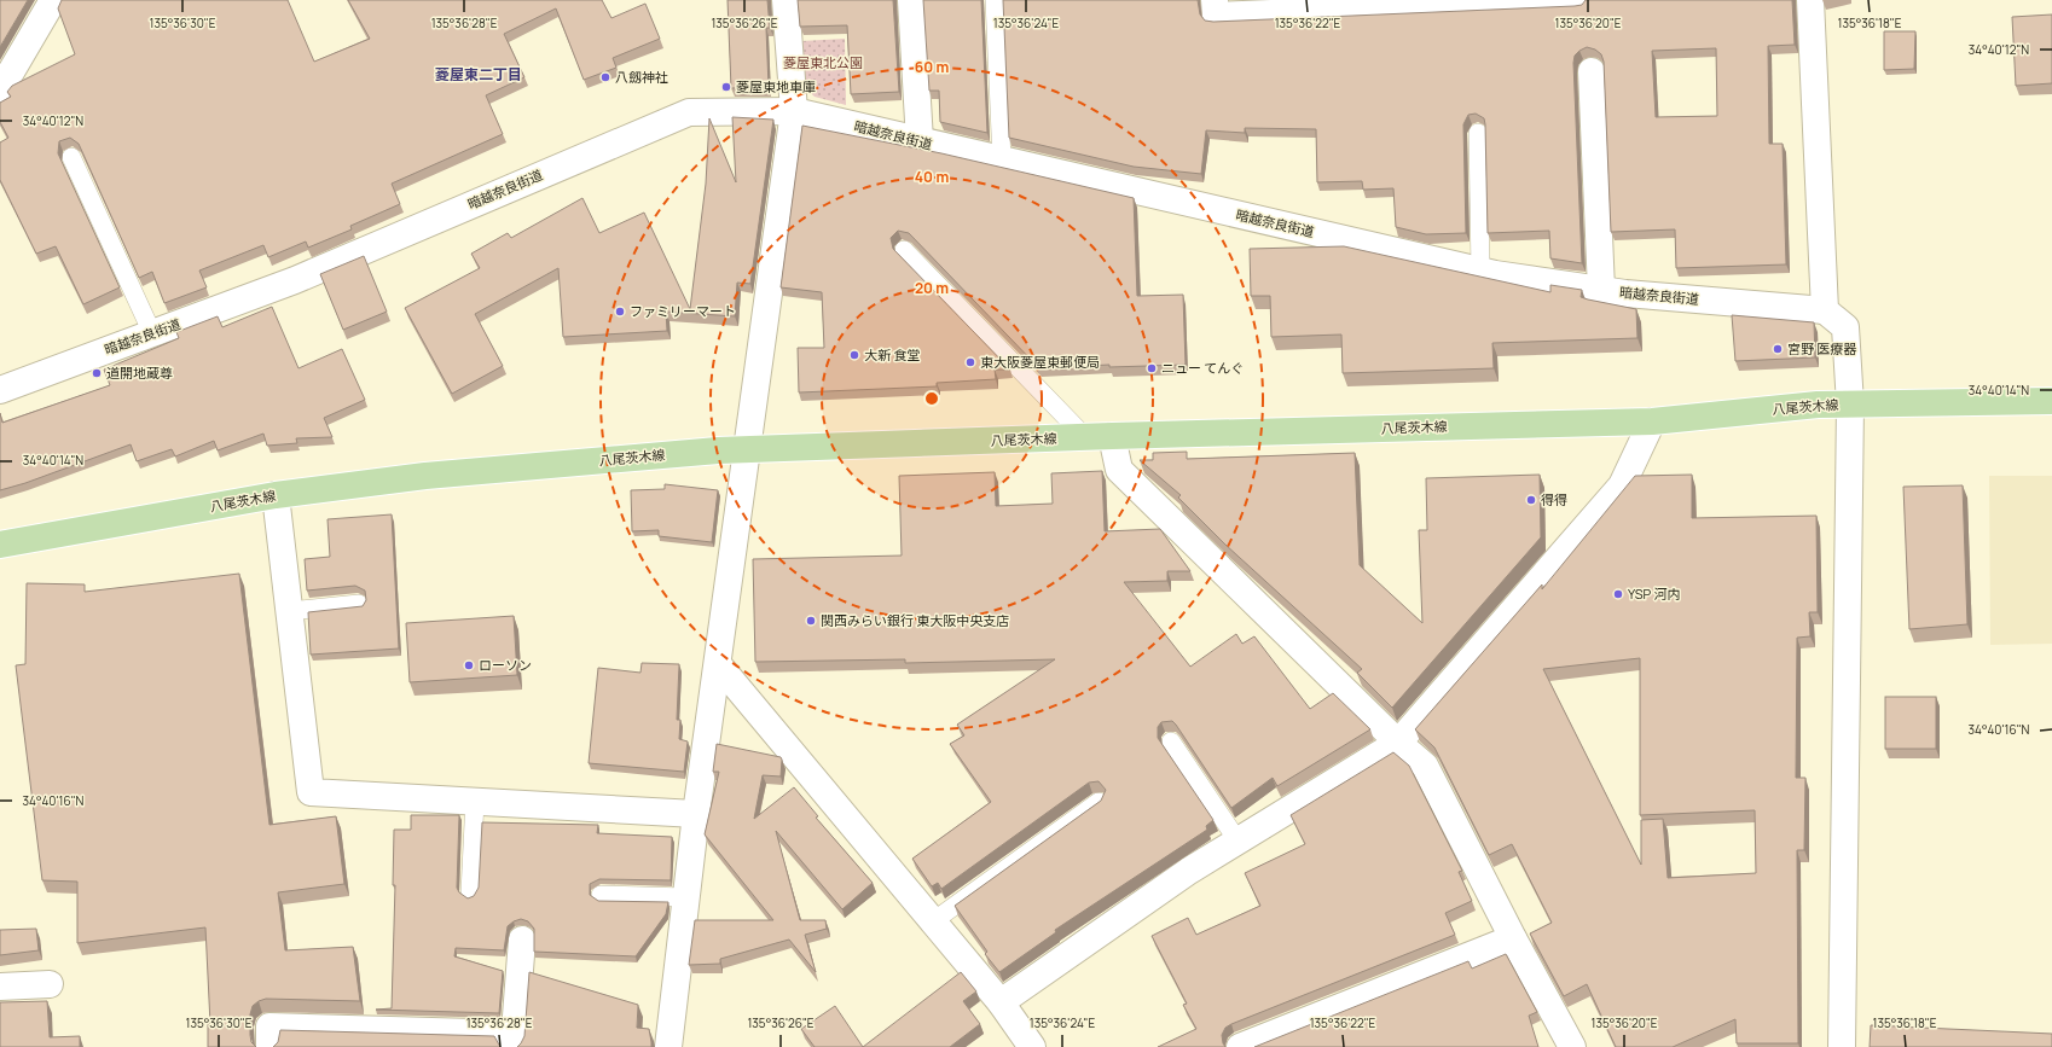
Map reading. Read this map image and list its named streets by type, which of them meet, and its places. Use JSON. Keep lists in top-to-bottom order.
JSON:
{
  "streets": {
    "main road": ["八尾茨木線"],
    "street": ["暗越奈良街道"]
  },
  "districts": ["菱屋東二丁目"],
  "parks": ["菱屋東北公園"],
  "places": [
    "八劔神社",
    "菱屋東地車庫",
    "ファミリーマート",
    "宮野 医療器",
    "大新 食堂",
    "東大阪菱屋東郵便局",
    "ニュー てんぐ",
    "道開地蔵尊",
    "得得",
    "YSP 河内",
    "関西みらい銀行 東大阪中央支店",
    "ローソン"
  ],
  "coordinates": [
    "135°36'30\"E",
    "135°36'28\"E",
    "135°36'26\"E",
    "135°36'24\"E",
    "135°36'22\"E",
    "135°36'20\"E",
    "135°36'18\"E",
    "34°40'12\"N",
    "34°40'14\"N",
    "34°40'16\"N"
  ],
  "rings": ["60 m", "40 m", "20 m"]
}
